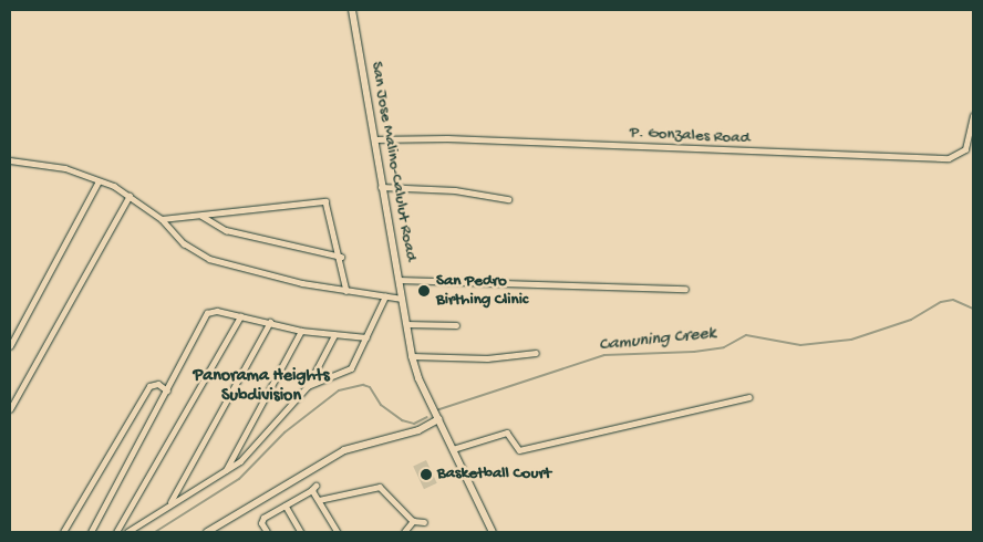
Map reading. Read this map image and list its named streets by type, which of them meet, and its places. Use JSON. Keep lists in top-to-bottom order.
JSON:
{
  "streets": {
    "main road": ["San Jose Malino-Calulut Road"],
    "street": ["P. Gonzales Road"]
  },
  "crossings": [
    ["P. Gonzales Road", "San Jose Malino-Calulut Road"]
  ],
  "districts": ["Panorama Heights Subdivision"],
  "water": ["Camuning Creek"],
  "places": ["San Pedro Birthing Clinic", "Basketball Court"]
}
